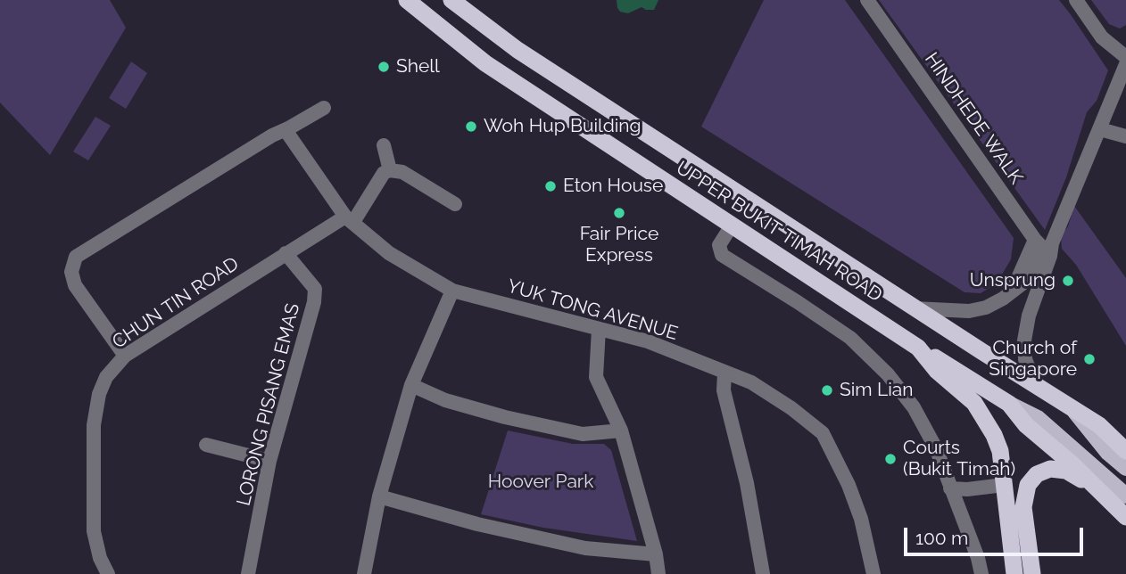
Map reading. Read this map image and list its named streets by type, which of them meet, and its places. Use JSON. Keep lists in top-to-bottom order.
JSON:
{
  "streets": {
    "highway": ["UPPER BUKIT TIMAH ROAD"],
    "street": [
      "HINDHEDE WALK",
      "CHUN TIN ROAD",
      "YUK TONG AVENUE",
      "LORONG PISANG EMAS"
    ]
  },
  "crossings": [
    ["CHUN TIN ROAD", "YUK TONG AVENUE"],
    ["CHUN TIN ROAD", "LORONG PISANG EMAS"]
  ],
  "parks": ["Hoover Park"],
  "places": [
    "Shell",
    "Woh Hup Building",
    "Eton House",
    "Fair Price Express",
    "Unsprung",
    "Church of Singapore",
    "Sim Lian",
    "Courts (Bukit Timah)"
  ],
  "scale_bar": "100 m"
}
